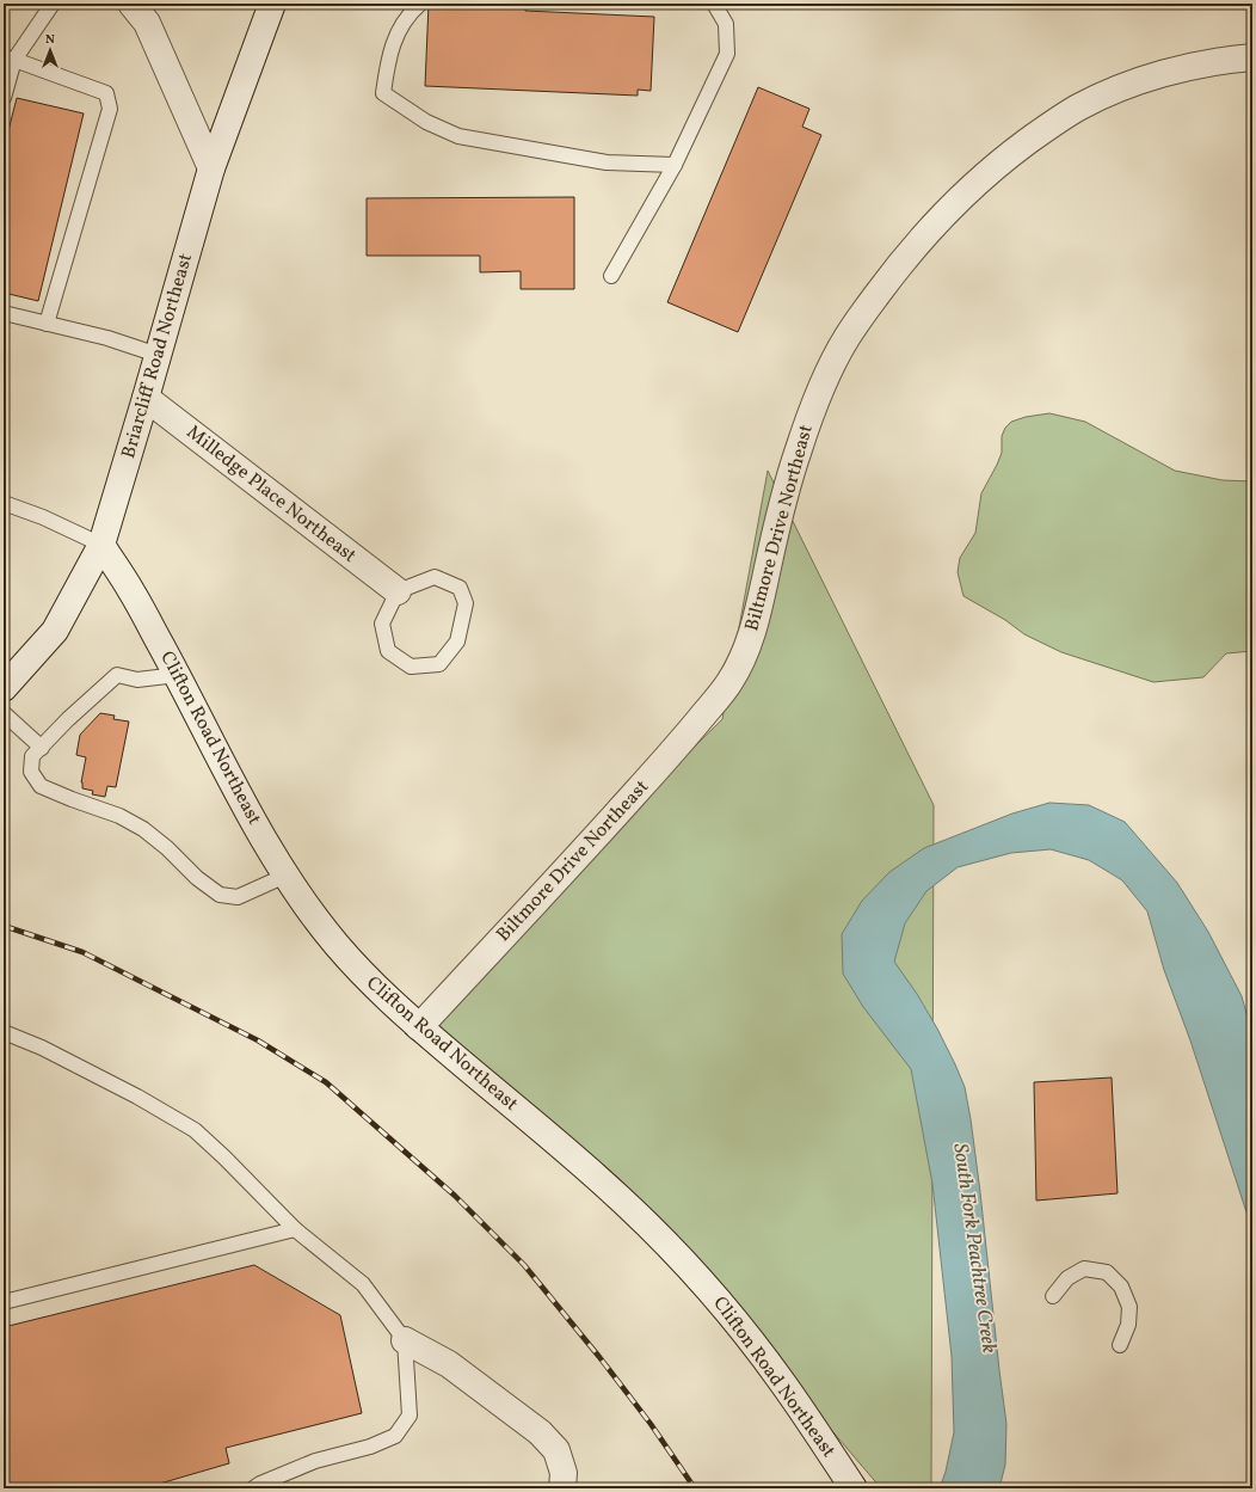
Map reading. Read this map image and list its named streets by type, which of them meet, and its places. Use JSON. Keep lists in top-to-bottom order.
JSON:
{
  "streets": {
    "street": [
      "Briarcliff Road Northeast",
      "Milledge Place Northeast",
      "Biltmore Drive Northeast",
      "Clifton Road Northeast"
    ]
  },
  "crossings": [
    ["Briarcliff Road Northeast", "Milledge Place Northeast"],
    ["Briarcliff Road Northeast", "Clifton Road Northeast"],
    ["Biltmore Drive Northeast", "Clifton Road Northeast"]
  ],
  "water": ["South Fork Peachtree Creek"],
  "north": "top"
}
